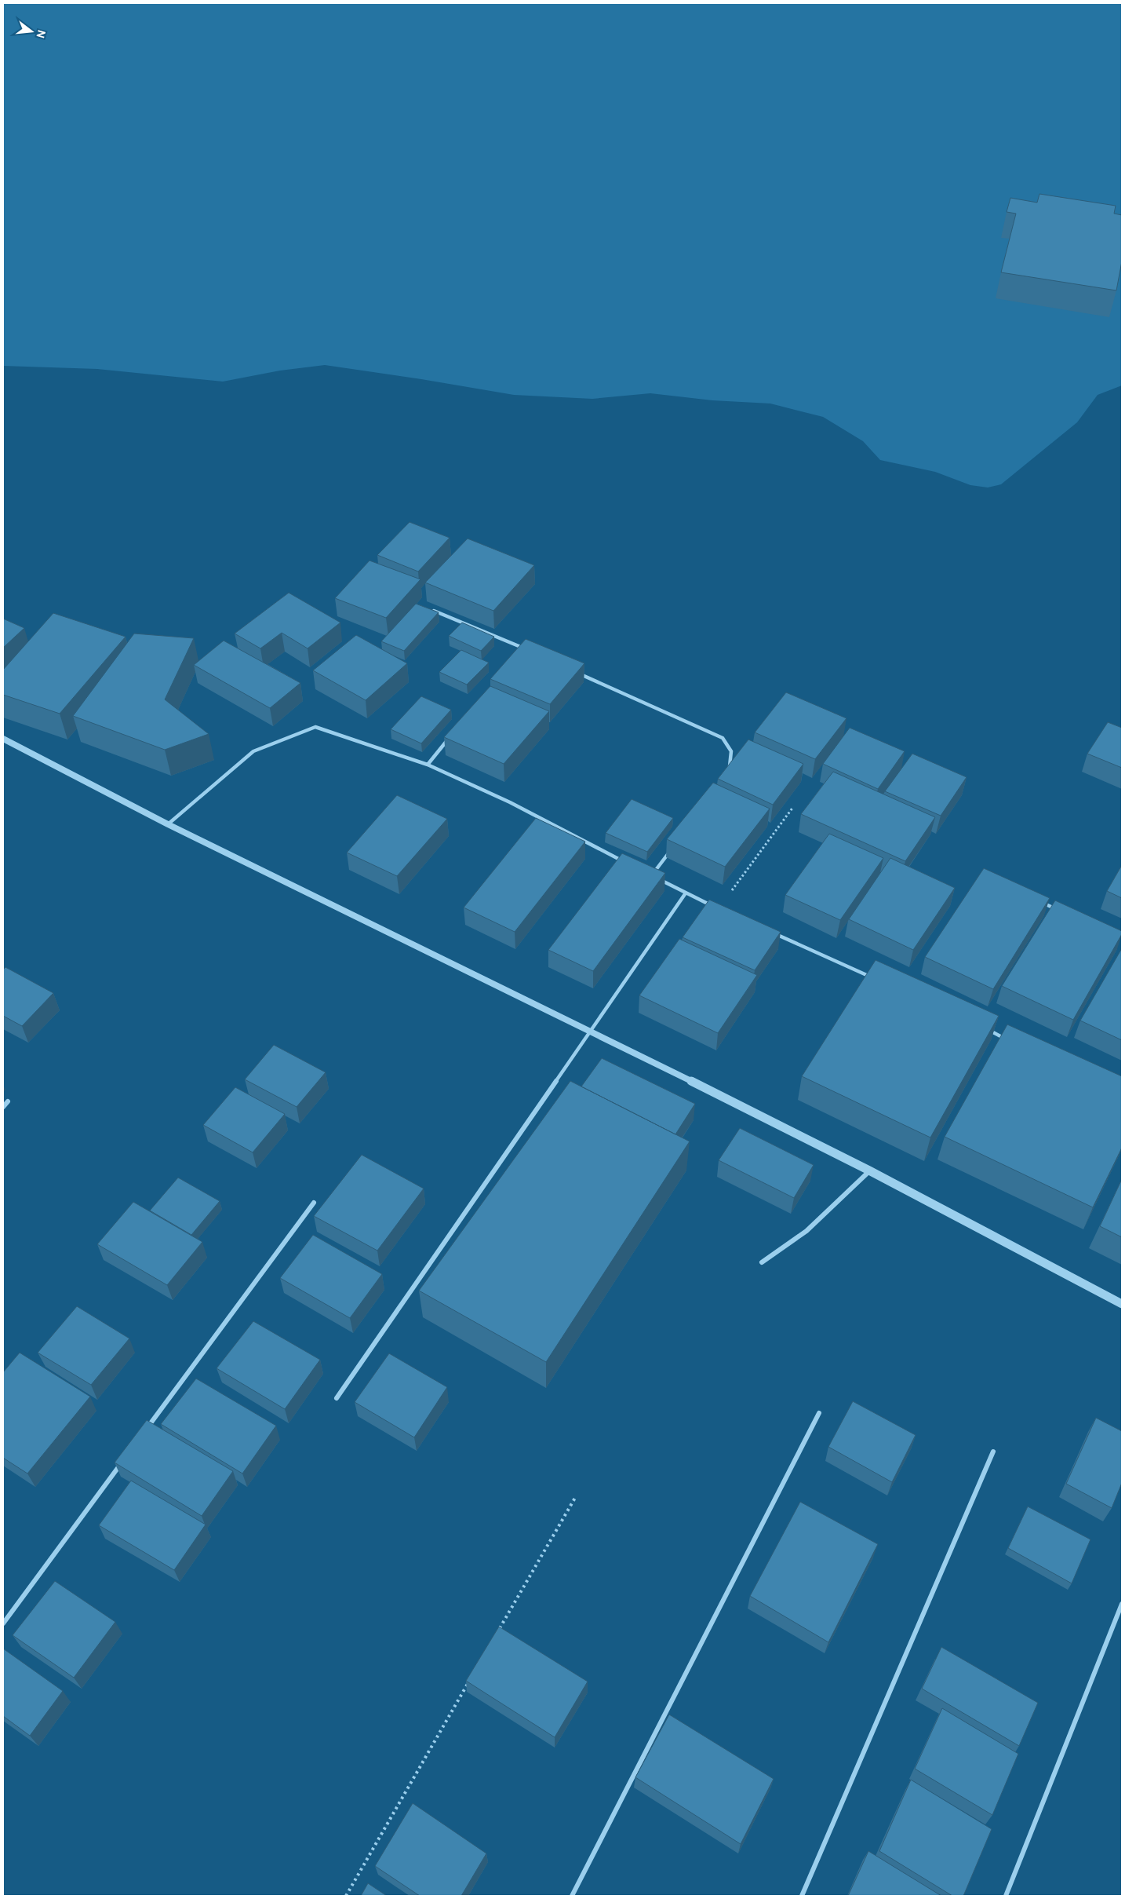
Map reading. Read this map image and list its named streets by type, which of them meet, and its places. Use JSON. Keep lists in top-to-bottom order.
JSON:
{
  "north": "right"
}
